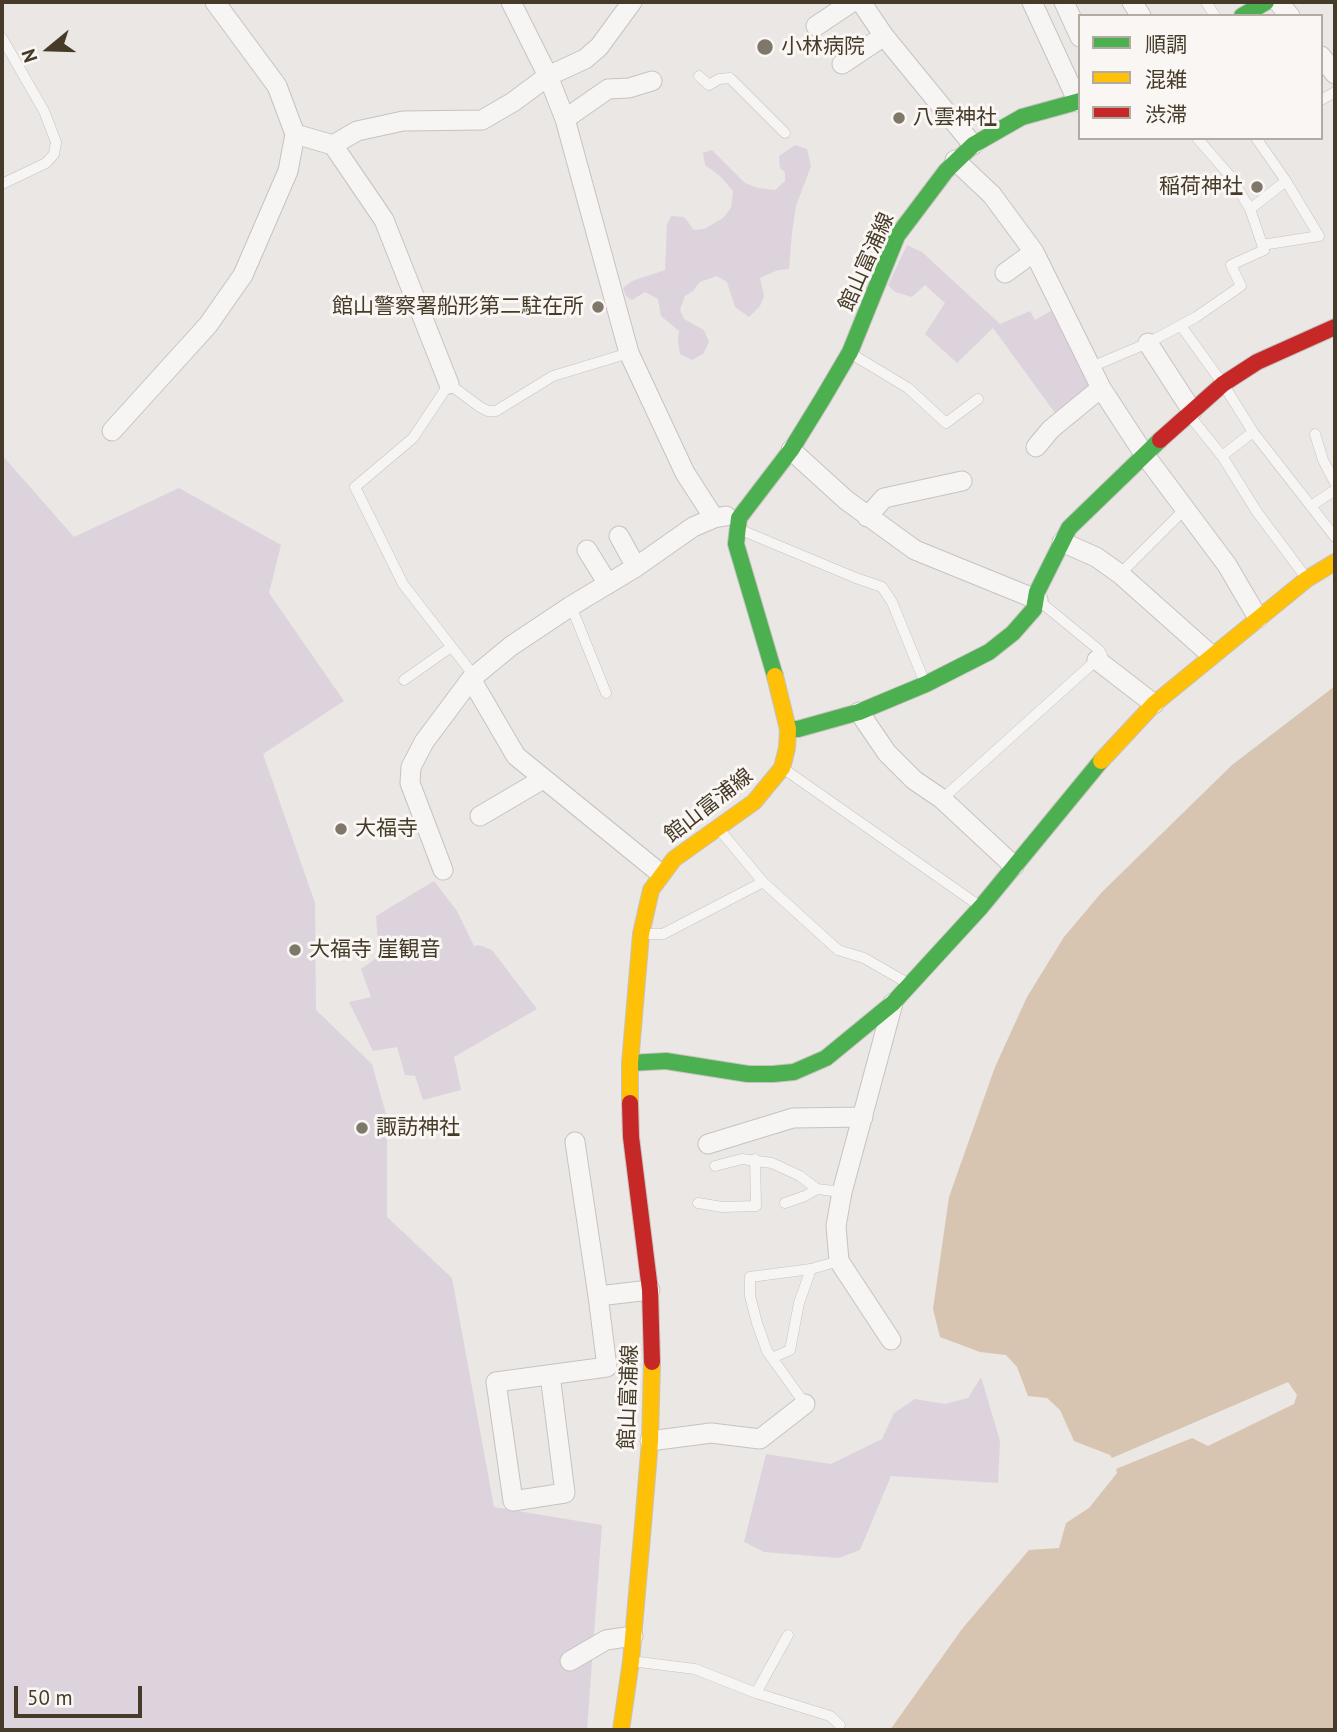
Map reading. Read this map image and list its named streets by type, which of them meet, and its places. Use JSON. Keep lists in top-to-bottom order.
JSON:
{
  "streets": {
    "main road": ["館山富浦線"]
  },
  "places": [
    "小林病院",
    "八雲神社",
    "稲荷神社",
    "館山警察署船形第二駐在所",
    "大福寺",
    "大福寺 崖観音",
    "諏訪神社"
  ],
  "legend": ["順調", "混雑", "渋滞"],
  "scale_bar": "50 m",
  "north": "left"
}
